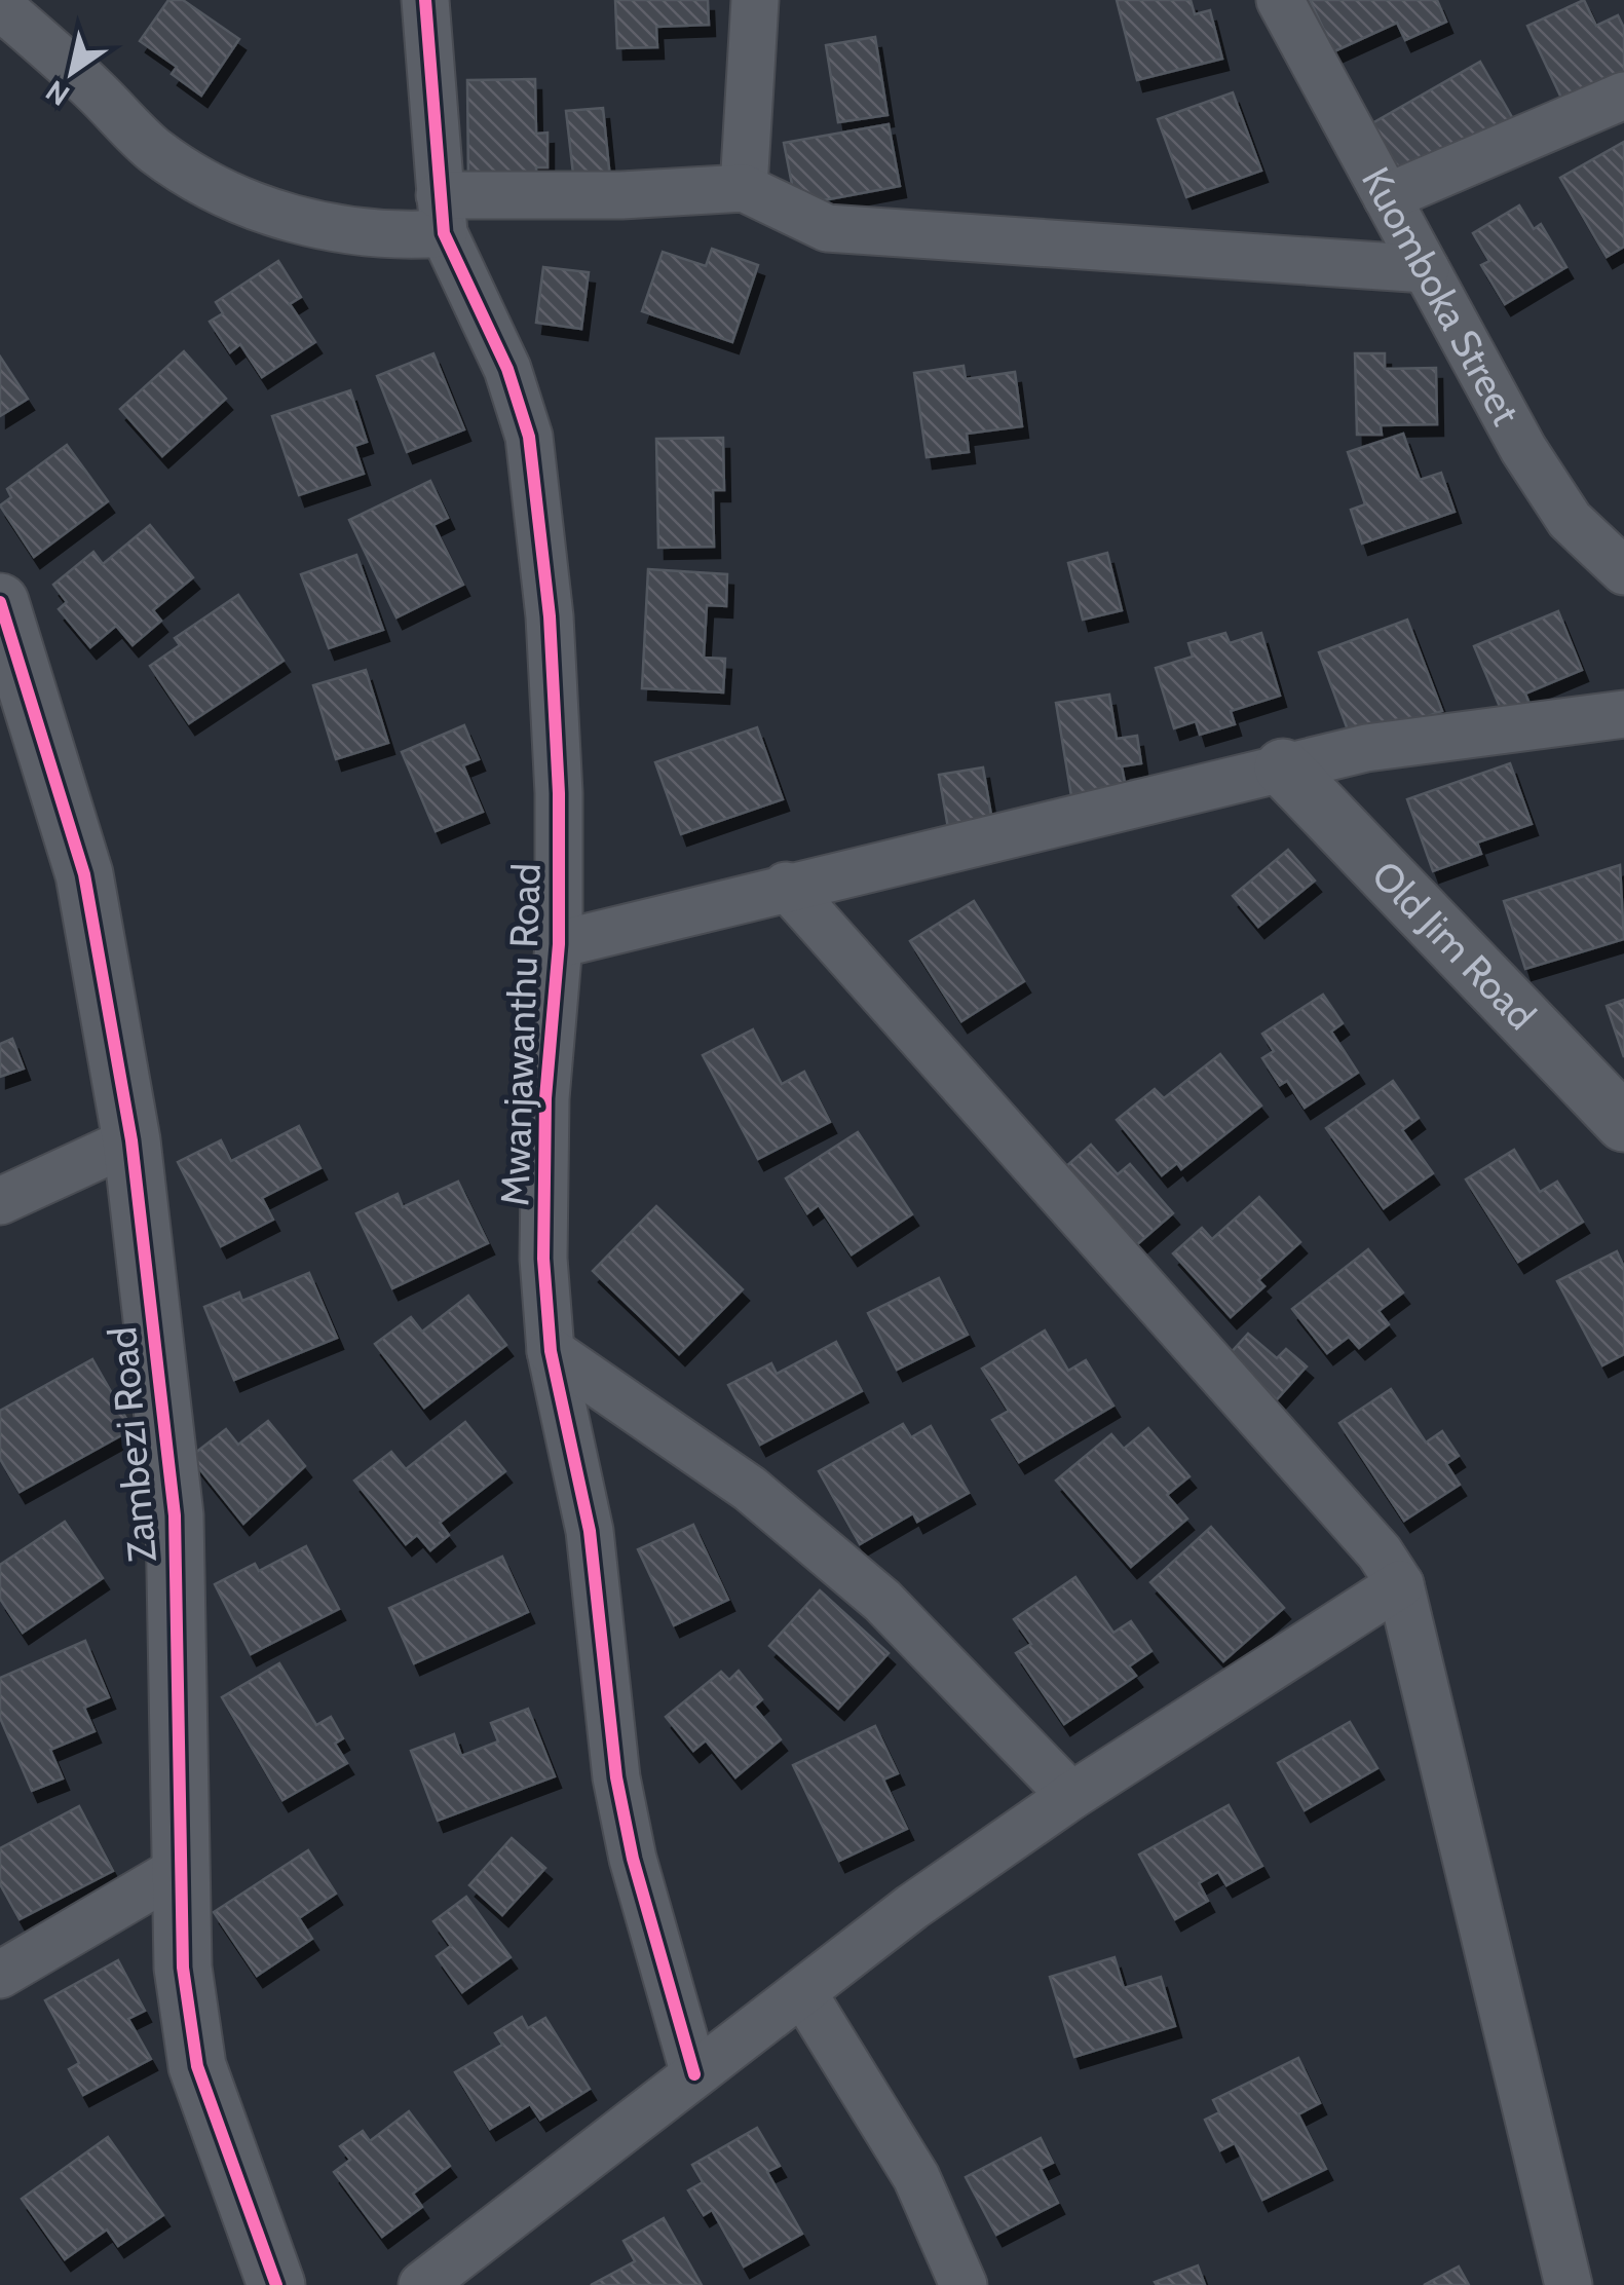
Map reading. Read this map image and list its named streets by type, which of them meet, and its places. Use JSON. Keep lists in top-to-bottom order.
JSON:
{
  "streets": {
    "street": [
      "Kuomboka Street",
      "Old Jim Road",
      "Mwanjawanthu Road",
      "Zambezi Road"
    ]
  },
  "north": "bottom left"
}
